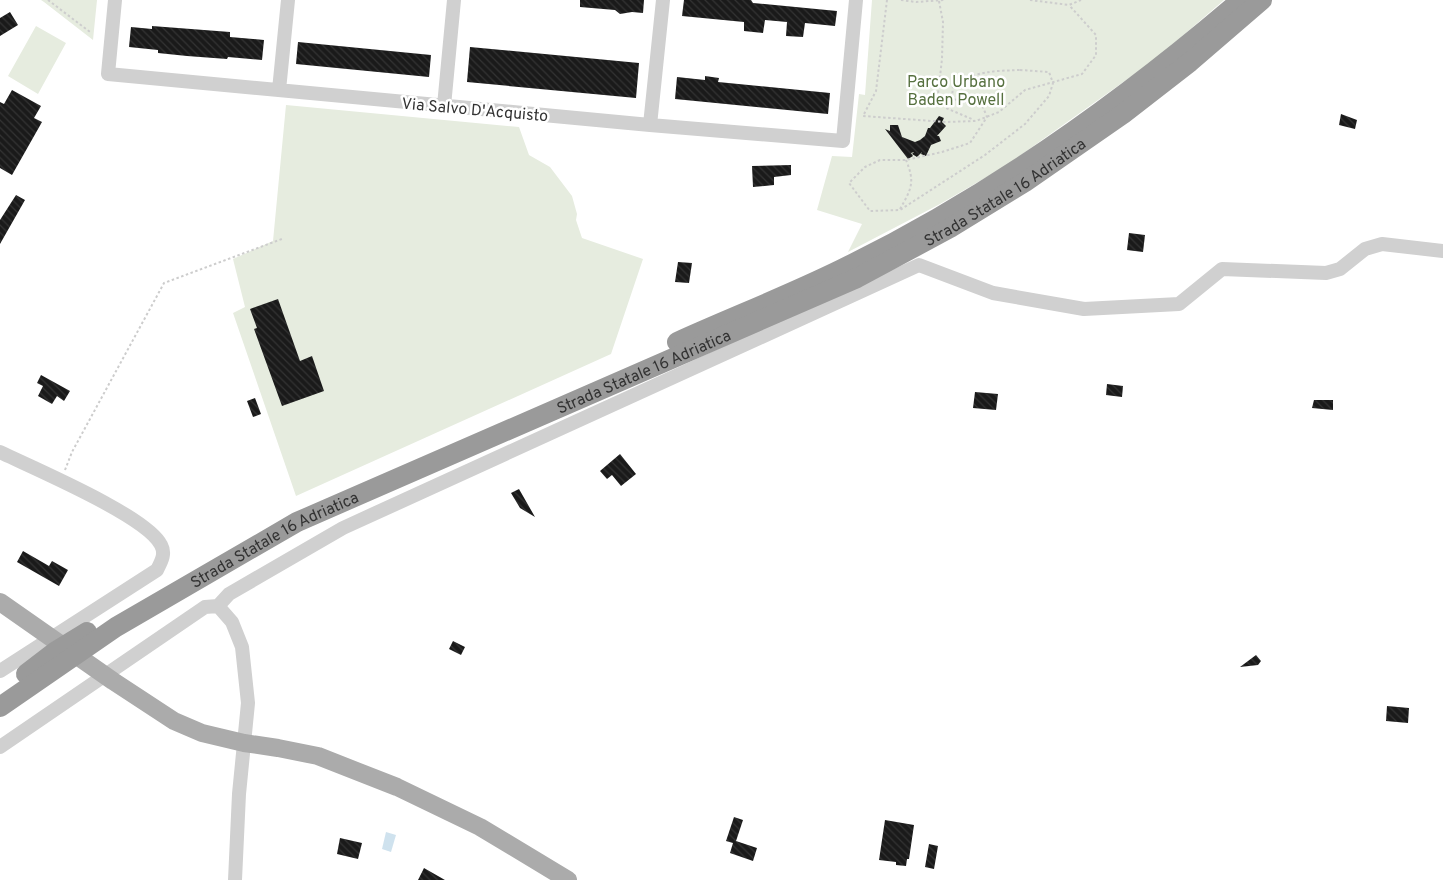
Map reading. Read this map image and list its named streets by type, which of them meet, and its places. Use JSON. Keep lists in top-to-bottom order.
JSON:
{
  "streets": {
    "highway": ["Strada Statale 16 Adriatica"],
    "street": ["Via Salvo D'Acquisto"]
  },
  "parks": ["Parco Urbano Baden Powell"]
}
